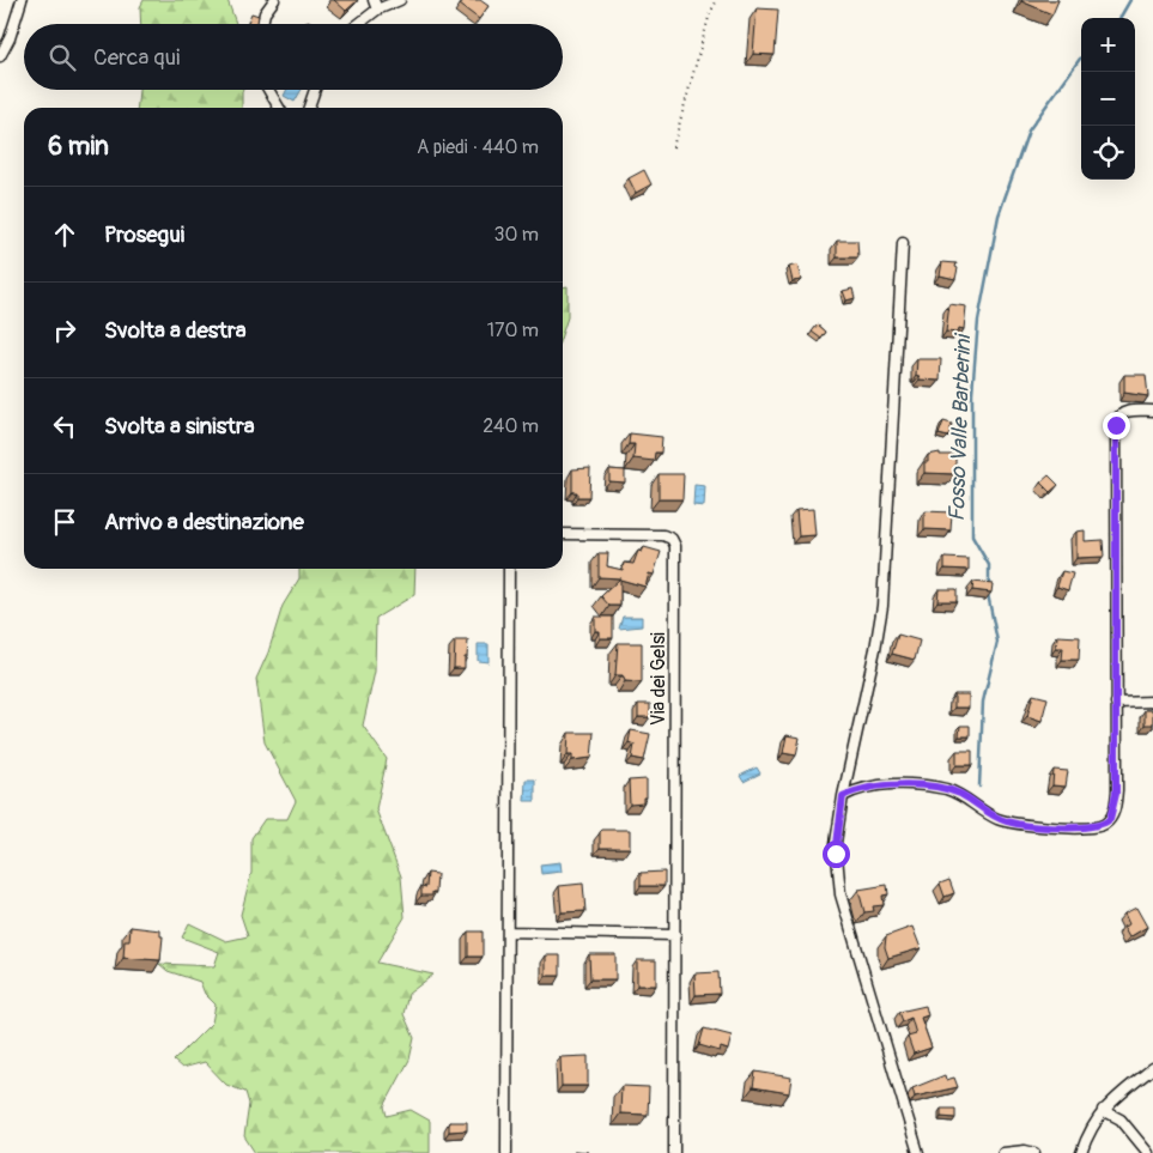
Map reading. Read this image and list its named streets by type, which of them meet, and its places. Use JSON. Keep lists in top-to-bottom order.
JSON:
{
  "streets": {
    "street": ["Via dei Gelsi"]
  },
  "water": ["Fosso Valle Barberini"],
  "page": {
    "map_buttons": ["+", "−"],
    "search": "Cerca qui",
    "heading": ["6 min", "A piedi · 440 m"],
    "list": [
      ["Prosegui", "30 m"],
      ["Svolta a destra", "170 m"],
      ["Svolta a sinistra", "240 m"],
      "Arrivo a destinazione"
    ]
  }
}
